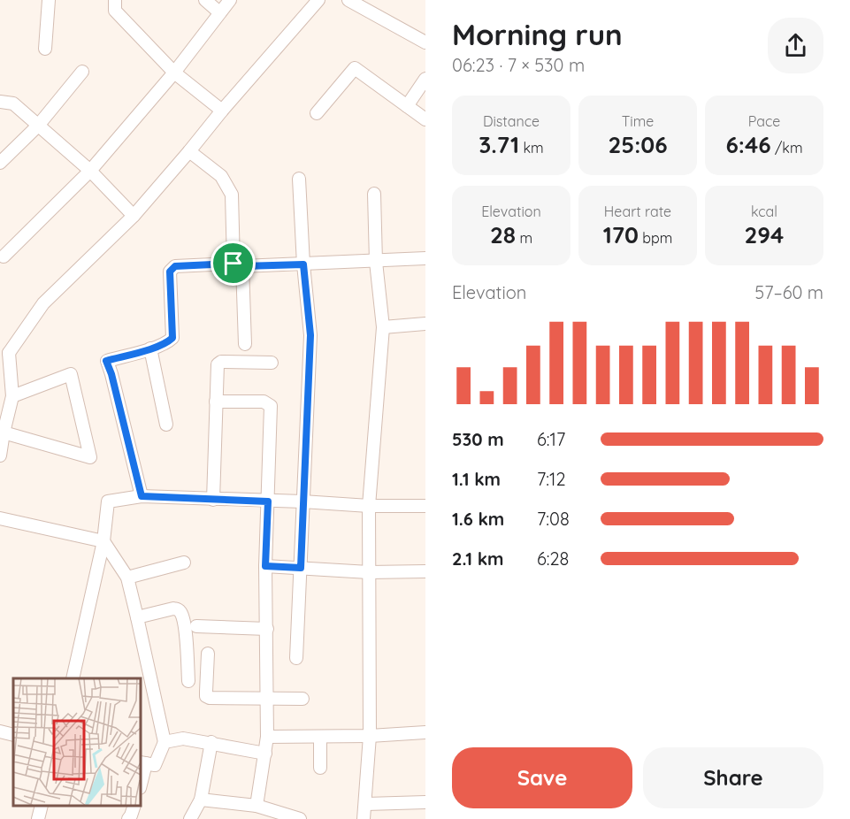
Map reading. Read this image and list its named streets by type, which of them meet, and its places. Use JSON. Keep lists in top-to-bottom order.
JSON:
{
  "page": {
    "heading": ["Morning run", "06:23 · 7 × 530 m"],
    "stats": [
      ["Distance", "3.71 km"],
      ["Time", "25:06"],
      ["Pace", "6:46 /km"],
      ["Elevation", "28 m"],
      ["Heart rate", "170 bpm"],
      ["kcal", "294"]
    ],
    "chart": ["Elevation", "57–60 m"],
    "list": [
      {
        "name": "530 m",
        "note": "6:17"
      },
      {
        "name": "1.1 km",
        "note": "7:12"
      },
      {
        "name": "1.6 km",
        "note": "7:08"
      },
      {
        "name": "2.1 km",
        "note": "6:28"
      }
    ],
    "buttons": ["Save", "Share"]
  }
}
